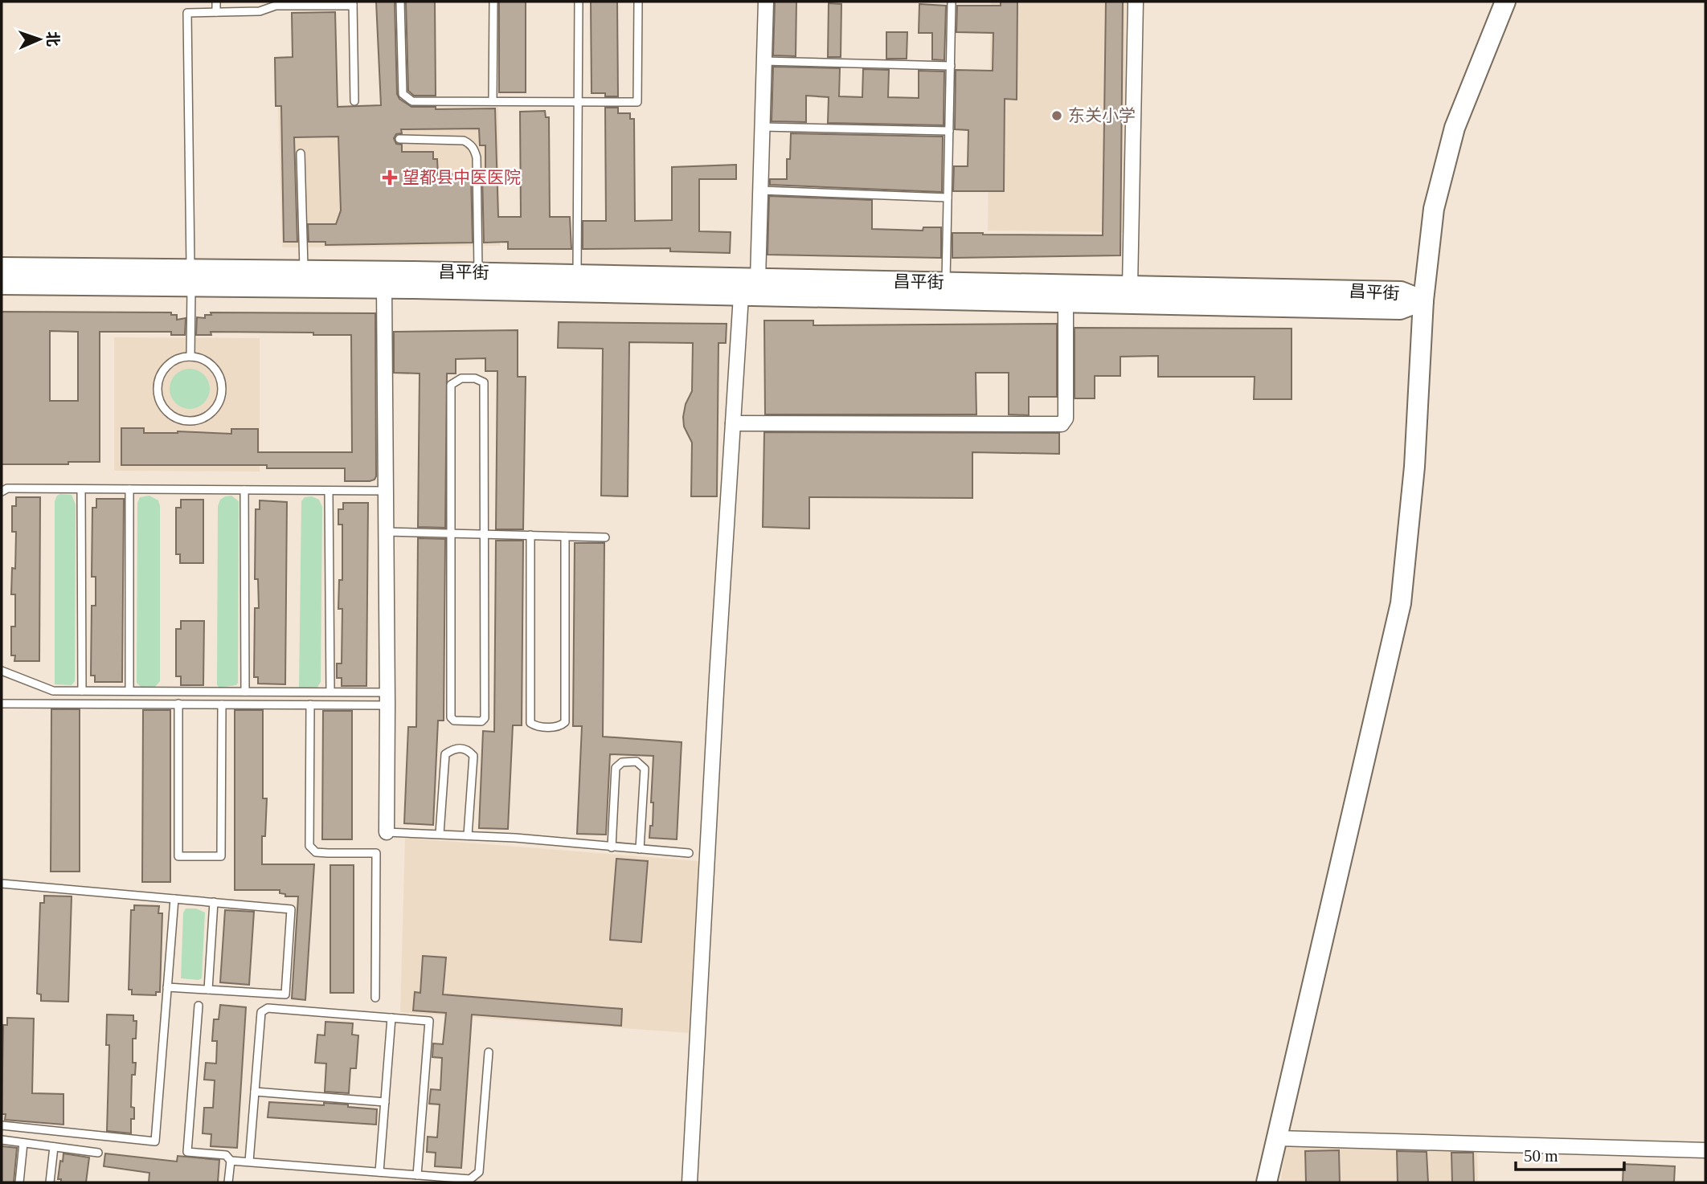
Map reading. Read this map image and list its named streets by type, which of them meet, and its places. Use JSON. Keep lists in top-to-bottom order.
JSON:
{
  "streets": {
    "street": ["昌平街"]
  },
  "places": {
    "other": ["东关小学"],
    "health": ["望都县中医医院"]
  },
  "scale_bar": "50 m",
  "north": "right"
}
